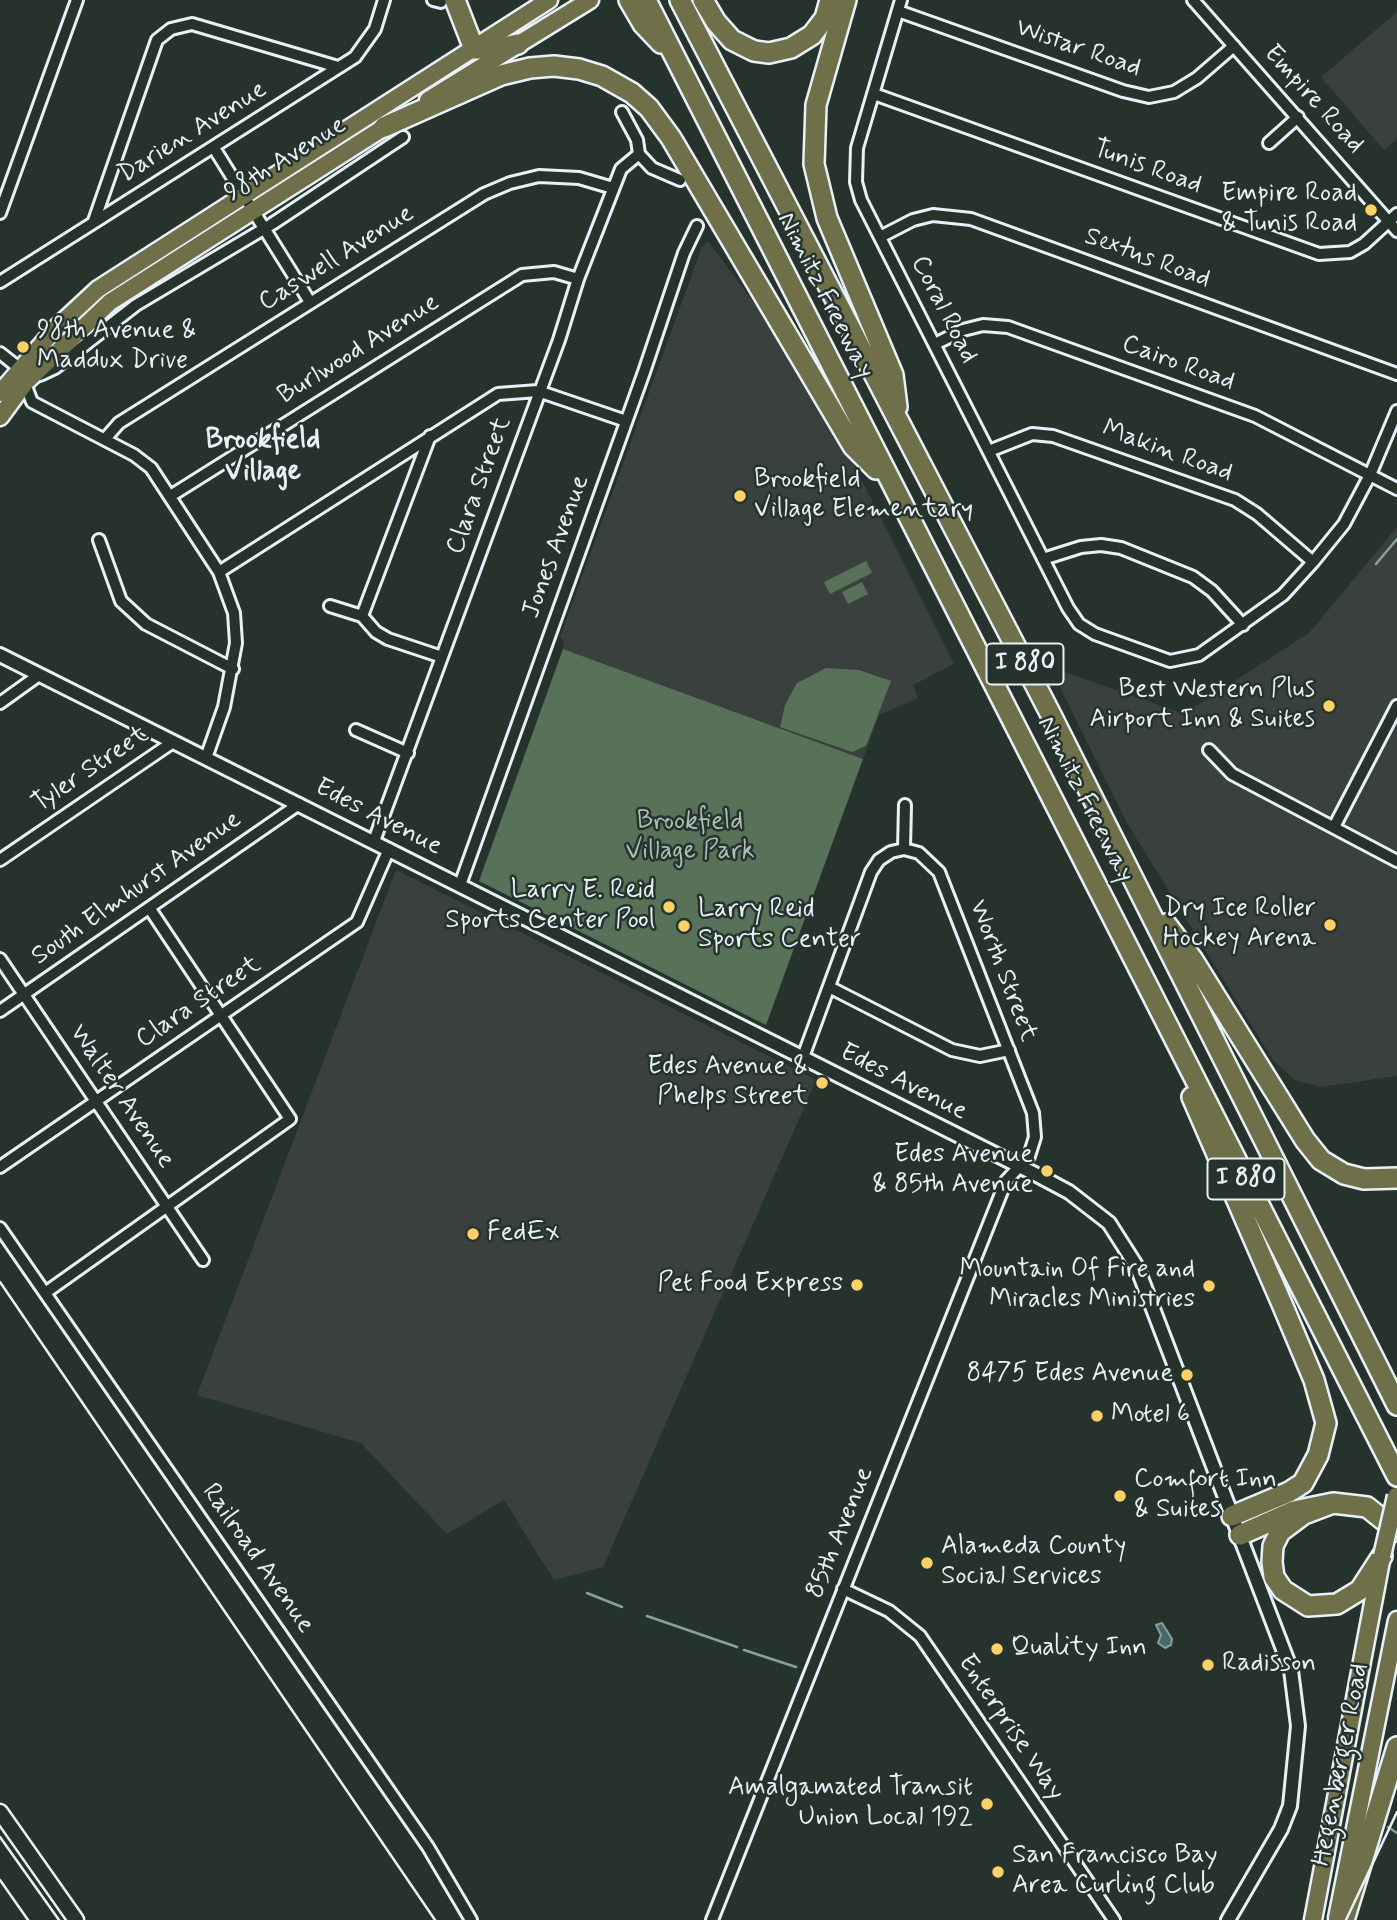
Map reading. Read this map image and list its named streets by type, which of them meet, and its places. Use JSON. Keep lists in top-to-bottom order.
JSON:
{
  "streets": {
    "highway": ["Nimitz Freeway", "I 880"],
    "main road": ["98th Avenue", "Hegenberger Road"],
    "street": [
      "Wistar Road",
      "Empire Road",
      "Darien Avenue",
      "Tunis Road",
      "Caswell Avenue",
      "Sextus Road",
      "Coral Road",
      "Burlwood Avenue",
      "Cairo Road",
      "Makin Road",
      "Clara Street",
      "Jones Avenue",
      "Tyler Street",
      "Edes Avenue",
      "South Elmhurst Avenue",
      "Worth Street",
      "Walter Avenue",
      "85th Avenue",
      "Railroad Avenue",
      "Enterprise Way"
    ]
  },
  "crossings": [
    ["Wistar Road", "Empire Road"],
    ["Wistar Road", "Coral Road"],
    ["Empire Road", "Tunis Road"],
    ["Tunis Road", "Coral Road"],
    ["Caswell Avenue", "Clara Street"],
    ["Sextus Road", "Coral Road"],
    ["Coral Road", "Cairo Road"],
    ["Coral Road", "Makin Road"],
    ["Burlwood Avenue", "Clara Street"],
    ["Clara Street", "Edes Avenue"],
    ["Clara Street", "Walter Avenue"],
    ["Jones Avenue", "Edes Avenue"],
    ["Tyler Street", "Edes Avenue"],
    ["Edes Avenue", "South Elmhurst Avenue"],
    ["Edes Avenue", "Worth Street"],
    ["Edes Avenue", "85th Avenue"],
    ["South Elmhurst Avenue", "Walter Avenue"],
    ["Worth Street", "85th Avenue"],
    ["85th Avenue", "Enterprise Way"]
  ],
  "districts": ["Brookfield Village"],
  "parks": ["Brookfield Village Park"],
  "places": [
    "Empire Road & Tunis Road",
    "98th Avenue & Maddux Drive",
    "Brookfield Village Elementary",
    "Best Western Plus Airport Inn & Suites",
    "Larry E. Reid Sports Center Pool",
    "Dry Ice Roller Hockey Arena",
    "Larry Reid Sports Center",
    "Edes Avenue & Phelps Street",
    "Edes Avenue & 85th Avenue",
    "FedEx",
    "Pet Food Express",
    "Mountain Of Fire and Miracles Ministries",
    "8475 Edes Avenue",
    "Motel 6",
    "Comfort Inn & Suites",
    "Alameda County Social Services",
    "Quality Inn",
    "Radisson",
    "Amalgamated Transit Union Local 192",
    "San Francisco Bay Area Curling Club"
  ]
}
